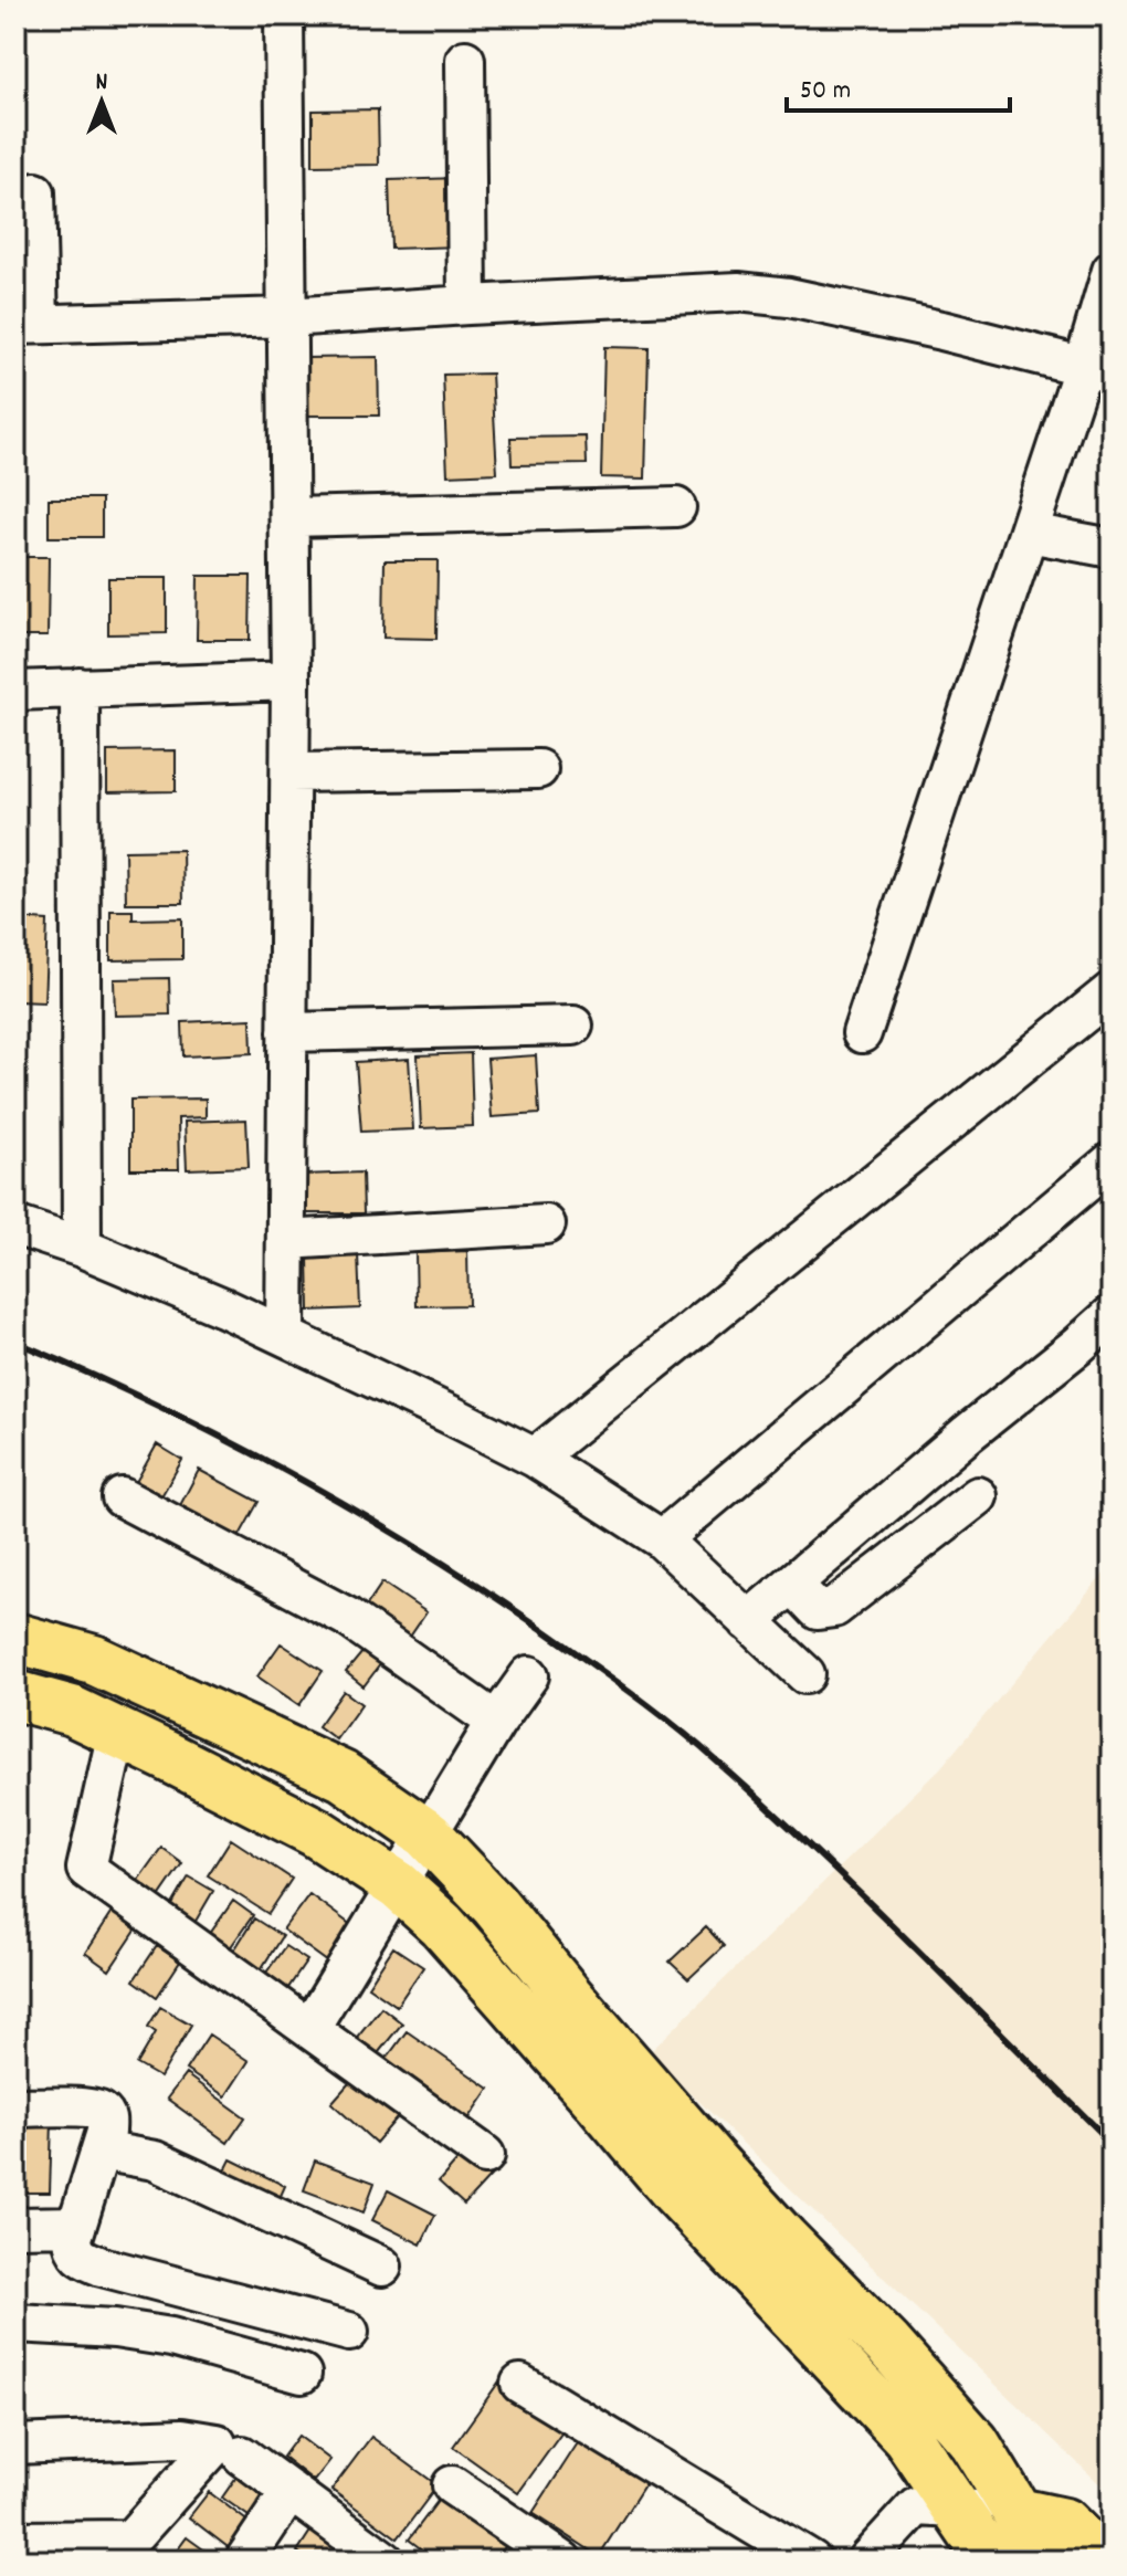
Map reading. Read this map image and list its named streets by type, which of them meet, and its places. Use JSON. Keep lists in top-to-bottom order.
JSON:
{
  "scale_bar": "50 m",
  "north": "top"
}
